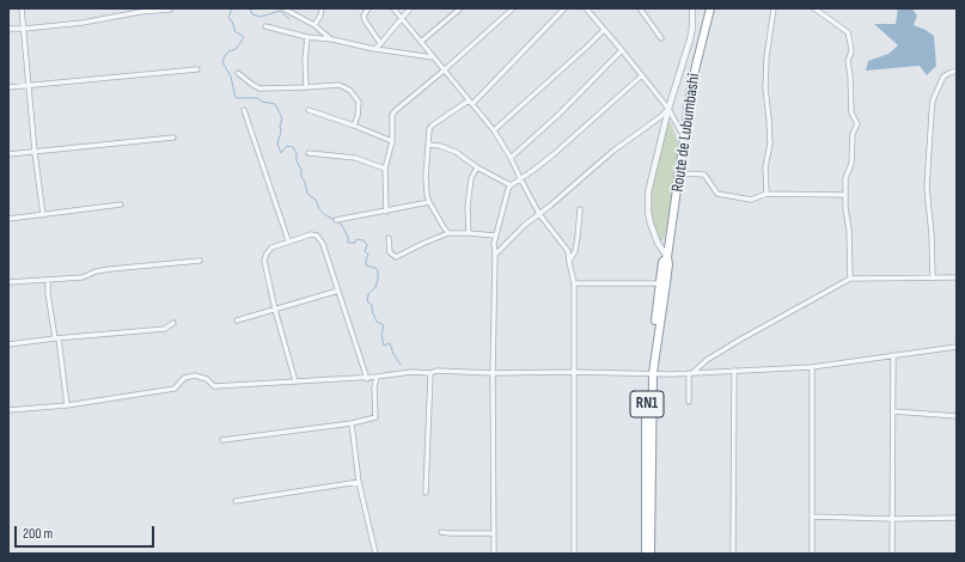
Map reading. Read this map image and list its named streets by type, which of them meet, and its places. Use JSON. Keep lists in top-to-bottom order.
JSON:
{
  "streets": {
    "highway": ["Route de Lubumbashi", "RN1"]
  },
  "scale_bar": "200 m"
}
